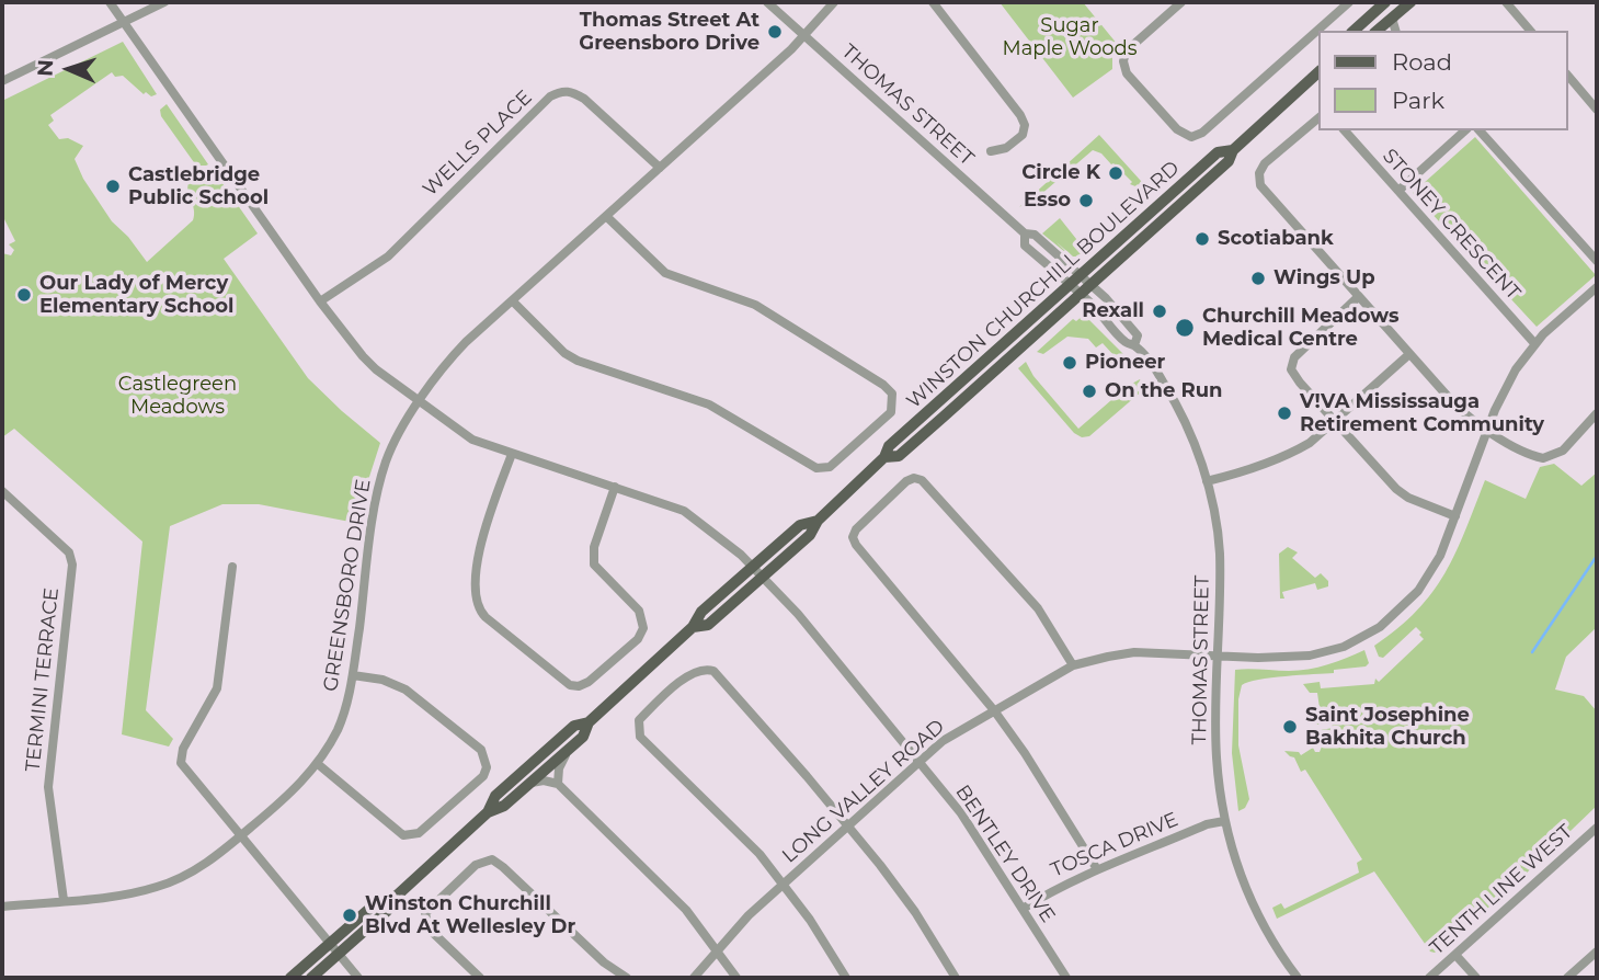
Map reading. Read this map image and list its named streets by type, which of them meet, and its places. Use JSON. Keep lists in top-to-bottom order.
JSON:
{
  "streets": {
    "main road": ["WINSTON CHURCHILL BOULEVARD"],
    "street": [
      "THOMAS STREET",
      "WELLS PLACE",
      "STONEY CRESCENT",
      "GREENSBORO DRIVE",
      "TERMINI TERRACE",
      "LONG VALLEY ROAD",
      "TOSCA DRIVE",
      "BENTLEY DRIVE",
      "TENTH LINE WEST"
    ]
  },
  "crossings": [
    ["THOMAS STREET", "WINSTON CHURCHILL BOULEVARD"],
    ["THOMAS STREET", "GREENSBORO DRIVE"],
    ["THOMAS STREET", "LONG VALLEY ROAD"],
    ["THOMAS STREET", "TOSCA DRIVE"],
    ["WELLS PLACE", "GREENSBORO DRIVE"],
    ["WELLS PLACE", "BENTLEY DRIVE"],
    ["STONEY CRESCENT", "LONG VALLEY ROAD"],
    ["WINSTON CHURCHILL BOULEVARD", "BENTLEY DRIVE"],
    ["GREENSBORO DRIVE", "TERMINI TERRACE"],
    ["GREENSBORO DRIVE", "BENTLEY DRIVE"],
    ["LONG VALLEY ROAD", "BENTLEY DRIVE"],
    ["TOSCA DRIVE", "BENTLEY DRIVE"]
  ],
  "parks": ["Sugar Maple Woods", "Castlegreen Meadows"],
  "places": [
    "Thomas Street At Greensboro Drive",
    "Circle K",
    "Castlebridge Public School",
    "Esso",
    "Scotiabank",
    "Wings Up",
    "Our Lady of Mercy Elementary School",
    "Rexall",
    "Churchill Meadows Medical Centre",
    "Pioneer",
    "On the Run",
    "V!VA Mississauga Retirement Community",
    "Saint Josephine Bakhita Church",
    "Winston Churchill Blvd At Wellesley Dr"
  ],
  "legend": ["Road", "Park"],
  "north": "left"
}
